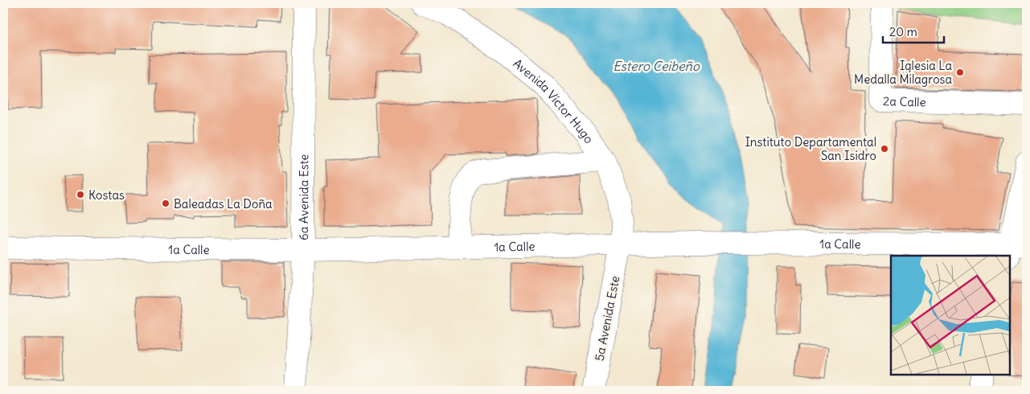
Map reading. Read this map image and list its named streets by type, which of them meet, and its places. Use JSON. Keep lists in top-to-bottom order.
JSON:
{
  "streets": {
    "street": [
      "2a Calle",
      "Avenida Víctor Hugo",
      "6a Avenida Este",
      "1a Calle",
      "5a Avenida Este"
    ]
  },
  "crossings": [
    ["Avenida Víctor Hugo", "1a Calle"],
    ["Avenida Víctor Hugo", "5a Avenida Este"],
    ["6a Avenida Este", "1a Calle"],
    ["1a Calle", "5a Avenida Este"]
  ],
  "water": ["Estero Ceibeño"],
  "places": [
    "Iglesia La Medalla Milagrosa",
    "Instituto Departamental San Isidro",
    "Kostas",
    "Baleadas La Doña"
  ],
  "scale_bar": "20 m"
}
